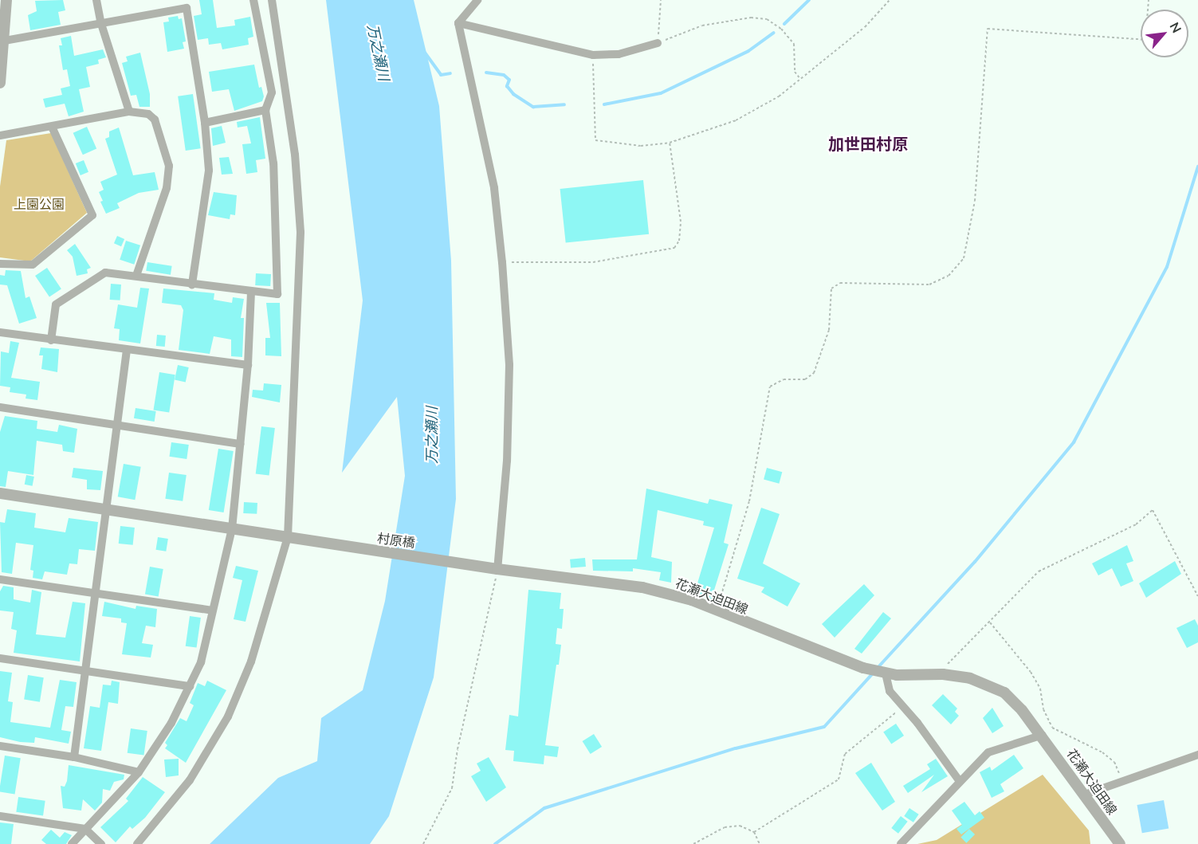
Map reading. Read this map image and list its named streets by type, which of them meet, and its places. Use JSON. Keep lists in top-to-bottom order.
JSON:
{
  "streets": {
    "street": ["村原橋", "花瀬大迫田線"]
  },
  "crossings": [
    ["村原橋", "花瀬大迫田線"]
  ],
  "districts": ["加世田村原"],
  "water": ["万之瀬川"],
  "parks": ["上園公園"],
  "north": "top right"
}
